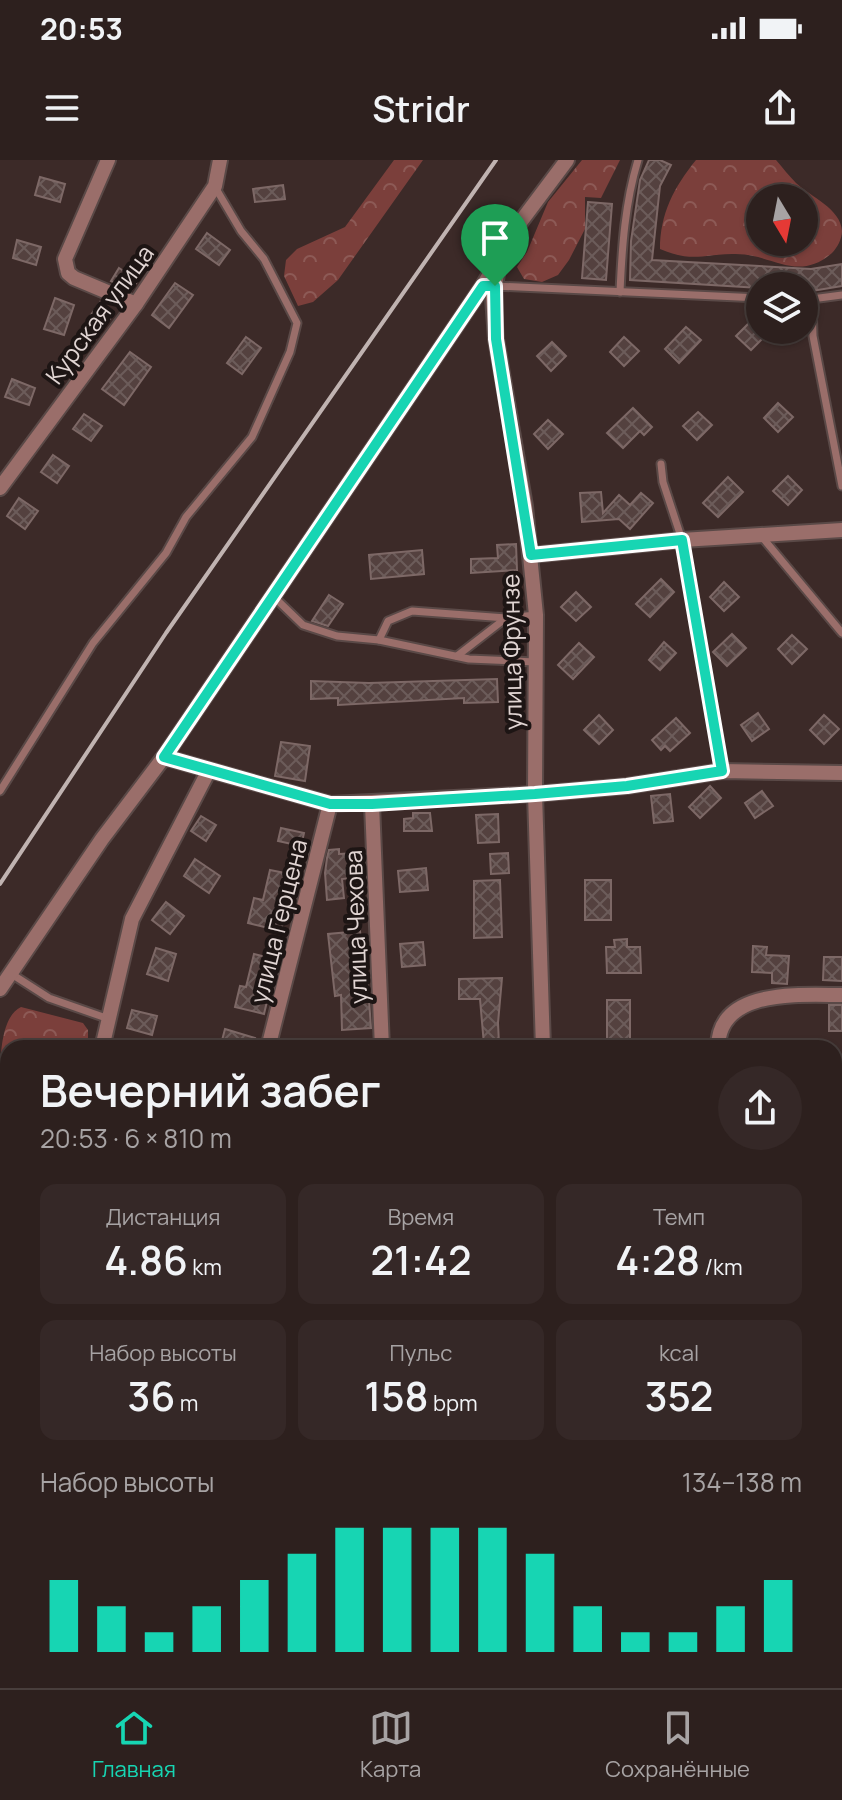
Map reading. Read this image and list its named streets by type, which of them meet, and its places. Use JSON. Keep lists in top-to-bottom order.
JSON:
{
  "streets": {
    "street": [
      "Курская улица",
      "улица Фрунзе",
      "улица Герцена",
      "улица Чехова"
    ]
  },
  "north": "bottom",
  "page": {
    "status": "20:53",
    "header": "Stridr",
    "heading": ["Вечерний забег", "20:53 · 6 × 810 m"],
    "stats": [
      ["Дистанция", "4.86 km"],
      ["Время", "21:42"],
      ["Темп", "4:28 /km"],
      ["Набор высоты", "36 m"],
      ["Пульс", "158 bpm"],
      ["kcal", "352"]
    ],
    "chart": ["Набор высоты", "134–138 m"],
    "tabs": ["Главная", "Карта", "Сохранённые"]
  }
}
